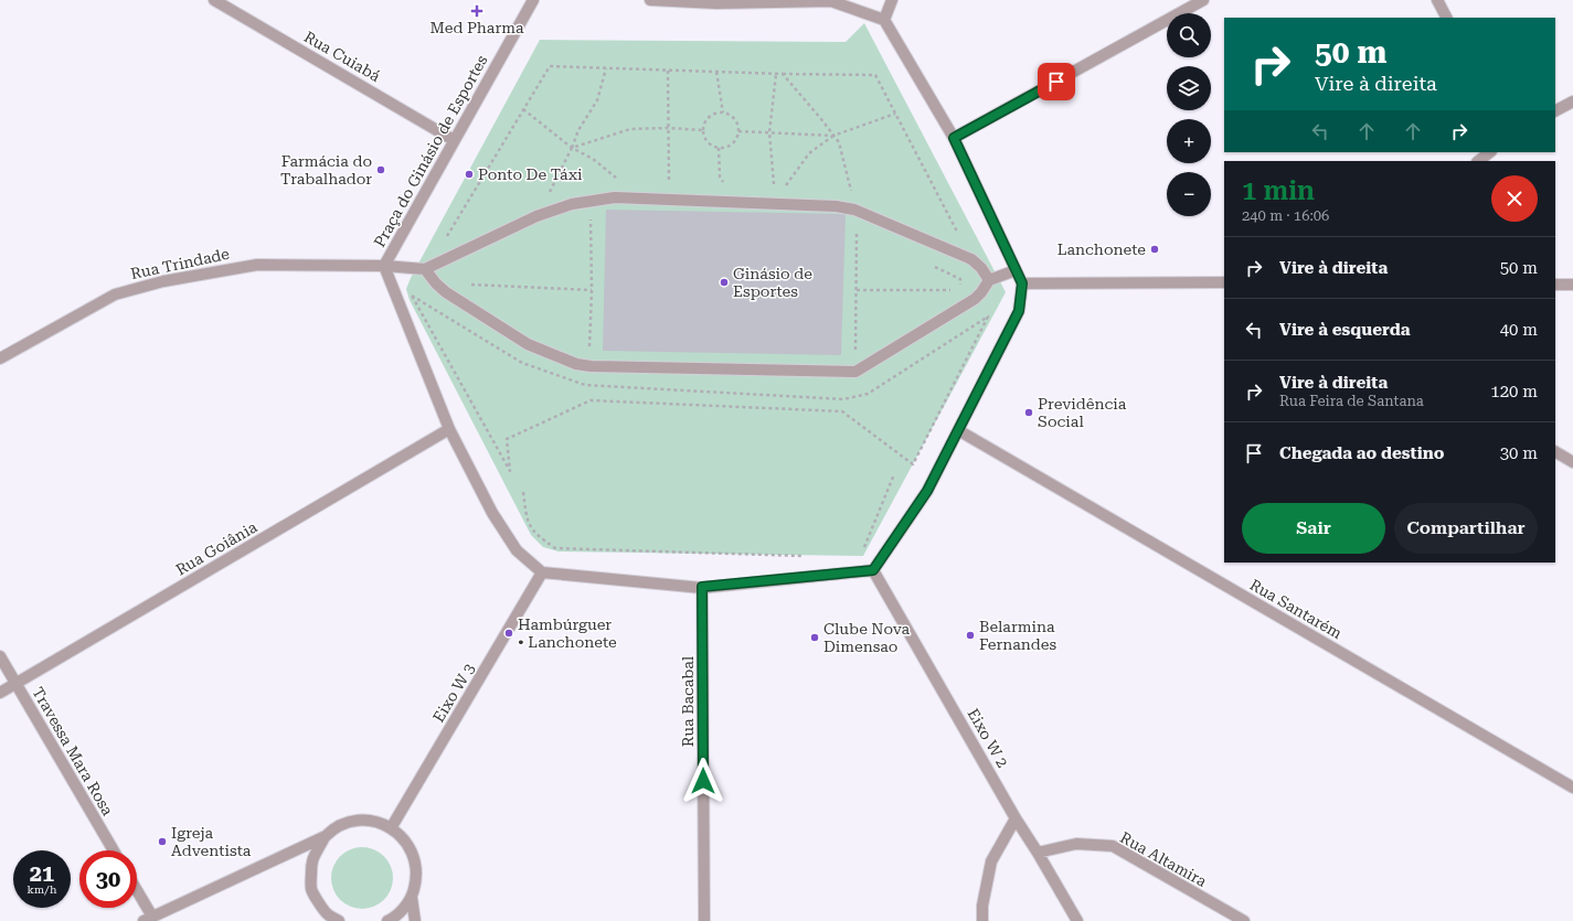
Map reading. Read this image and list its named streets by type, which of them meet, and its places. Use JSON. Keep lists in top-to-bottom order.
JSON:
{
  "streets": {
    "street": [
      "Rua Cuiabá",
      "Praça do Ginásio de Esportes",
      "Rua Trindade",
      "Rua Goiânia",
      "Rua Santarém",
      "Eixo W 3",
      "Rua Bacabal",
      "Eixo W 2",
      "Travessa Mara Rosa",
      "Rua Altamira"
    ]
  },
  "crossings": [
    ["Rua Cuiabá", "Praça do Ginásio de Esportes"],
    ["Praça do Ginásio de Esportes", "Rua Trindade"],
    ["Praça do Ginásio de Esportes", "Rua Goiânia"],
    ["Praça do Ginásio de Esportes", "Eixo W 3"],
    ["Rua Goiânia", "Travessa Mara Rosa"],
    ["Eixo W 2", "Rua Altamira"]
  ],
  "places": {
    "health": ["Med Pharma"],
    "other": [
      "Farmácia do Trabalhador",
      "Ponto De Táxi",
      "Lanchonete",
      "Ginásio de Esportes",
      "Previdência Social",
      "Hambúrguer • Lanchonete",
      "Belarmina Fernandes",
      "Clube Nova Dimensao",
      "Igreja Adventista"
    ]
  },
  "page": {
    "map_buttons": ["+", "−"],
    "turn": ["50 m", "Vire à direita"],
    "heading": ["1 min", "240 m · 16:06"],
    "list": [
      {
        "name": "Vire à direita",
        "value": "50 m"
      },
      {
        "name": "Vire à esquerda",
        "value": "40 m"
      },
      {
        "name": "Vire à direita",
        "note": "Rua Feira de Santana",
        "value": "120 m"
      },
      {
        "name": "Chegada ao destino",
        "value": "30 m"
      }
    ],
    "buttons": ["Sair", "Compartilhar"],
    "speed": "21 km/h",
    "limit": "30"
  }
}
